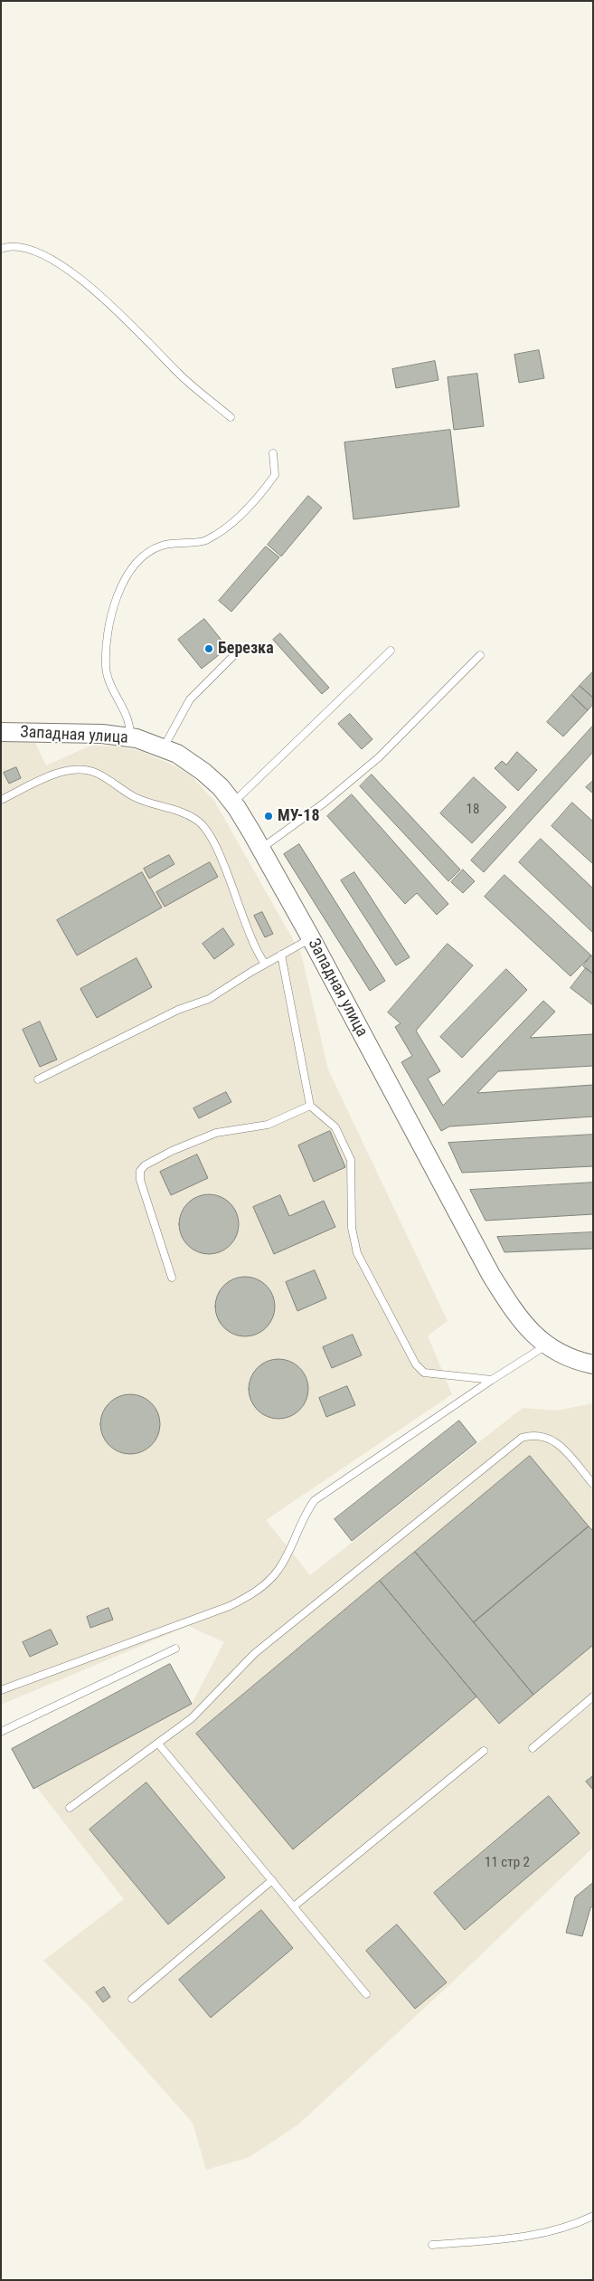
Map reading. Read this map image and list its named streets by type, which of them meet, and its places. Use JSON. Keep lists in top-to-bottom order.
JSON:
{
  "streets": {
    "street": ["Западная улица"]
  },
  "places": ["Березка", "МУ-18"],
  "house_numbers": ["18", "11 стр 2"]
}
